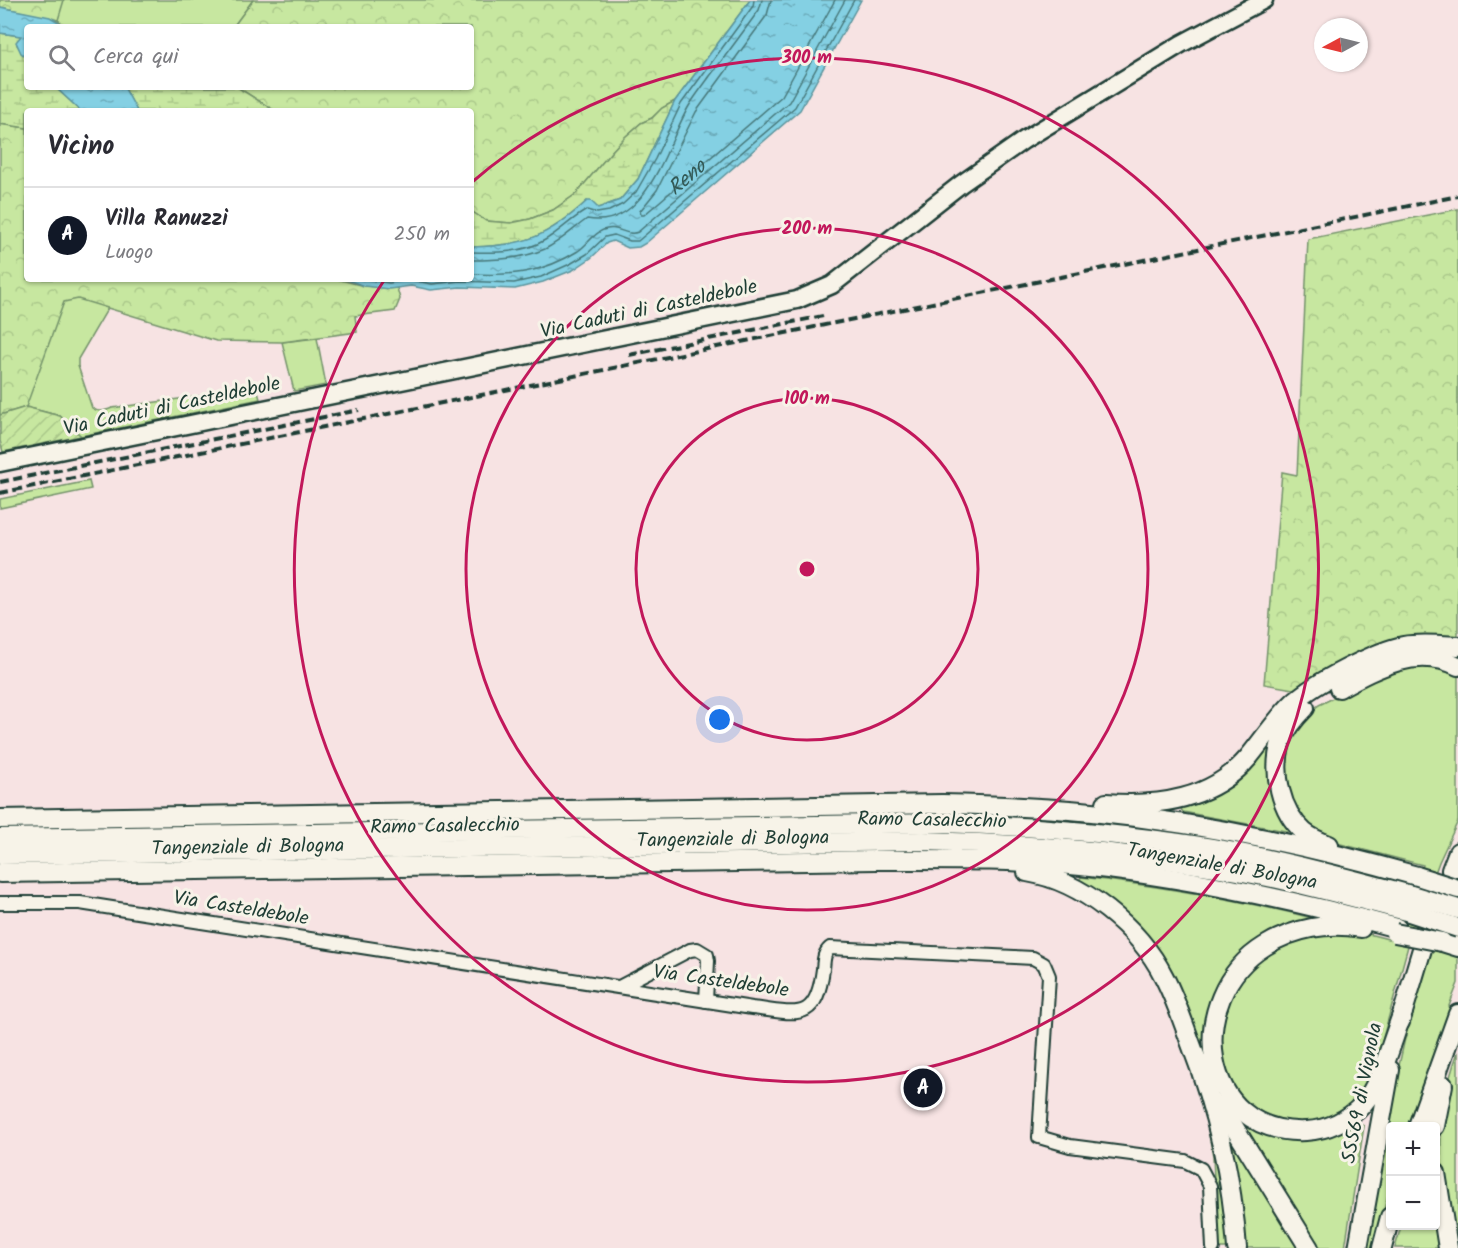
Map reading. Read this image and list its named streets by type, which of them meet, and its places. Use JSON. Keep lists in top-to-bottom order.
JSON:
{
  "streets": {
    "highway": ["Ramo Casalecchio", "Tangenziale di Bologna", "SS569 di Vignola"],
    "main road": ["Via Caduti di Casteldebole"],
    "street": ["Via Casteldebole"]
  },
  "water": ["Reno"],
  "north": "left",
  "page": {
    "search": "Cerca qui",
    "heading": "Vicino",
    "list": [
      {
        "mark": "A",
        "name": "Villa Ranuzzi",
        "note": "Luogo",
        "value": "250 m"
      }
    ],
    "pins": "A",
    "map_buttons": ["+", "−"]
  },
  "rings": ["300 m", "200 m", "100 m"]
}
